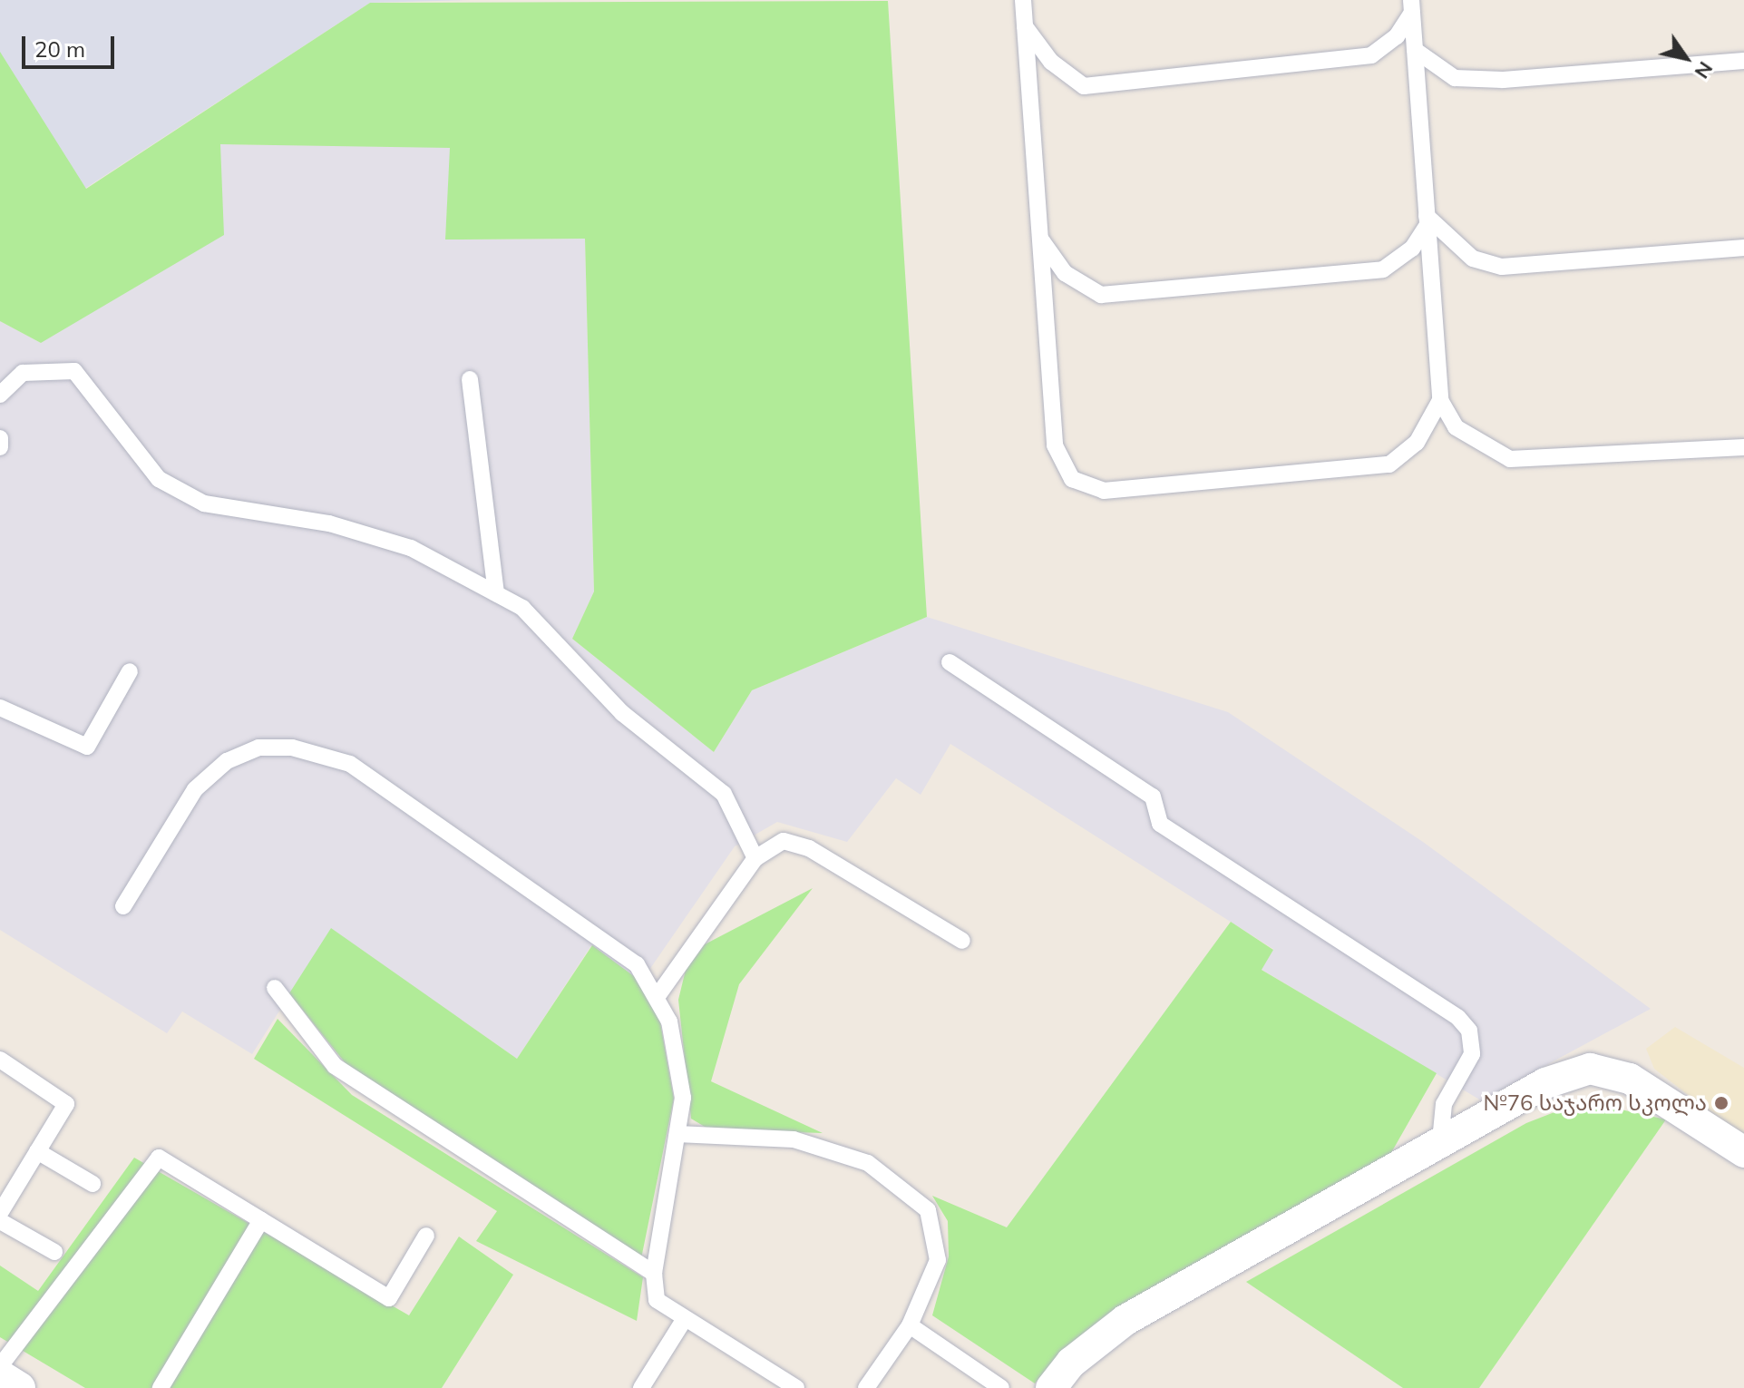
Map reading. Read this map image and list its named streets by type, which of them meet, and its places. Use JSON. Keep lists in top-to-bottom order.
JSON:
{
  "places": ["№76 საჯარო სკოლა"],
  "scale_bar": "20 m",
  "north": "bottom right"
}
